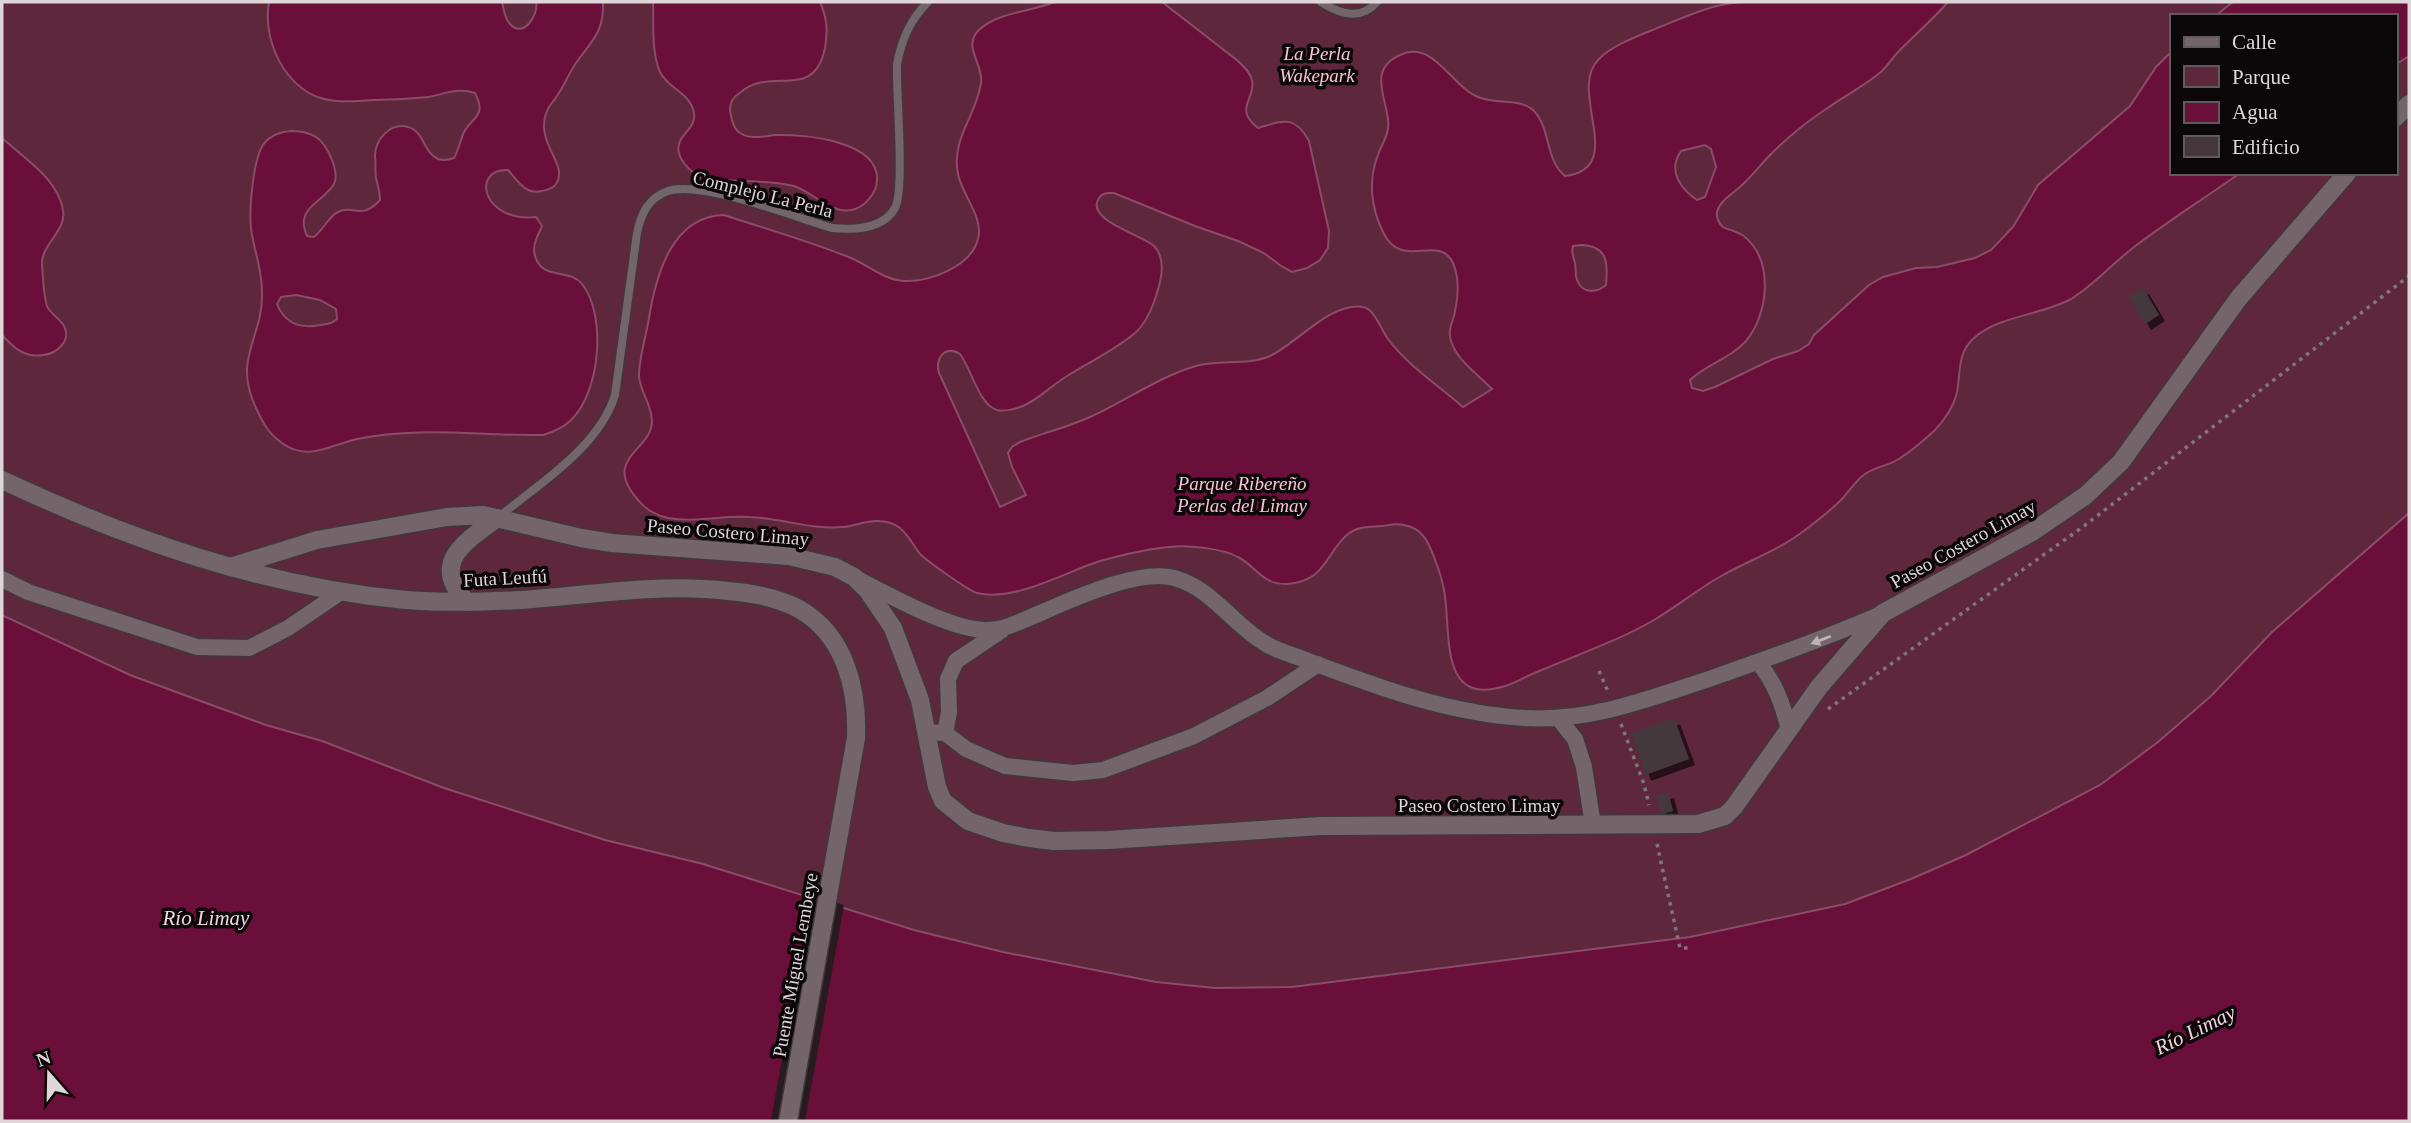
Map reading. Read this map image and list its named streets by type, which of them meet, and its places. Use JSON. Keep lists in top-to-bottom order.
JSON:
{
  "streets": {
    "street": ["Paseo Costero Limay", "Futa Leufú", "Puente Miguel Lembeye"],
    "lane": ["Complejo La Perla"]
  },
  "crossings": [
    ["Complejo La Perla", "Paseo Costero Limay"],
    ["Paseo Costero Limay", "Futa Leufú"],
    ["Futa Leufú", "Puente Miguel Lembeye"]
  ],
  "water": ["Río Limay"],
  "parks": ["La Perla Wakepark", "Parque Ribereño Perlas del Limay"],
  "legend": [
    "Calle",
    "Parque",
    "Agua",
    "Edificio"
  ],
  "north": "top"
}
